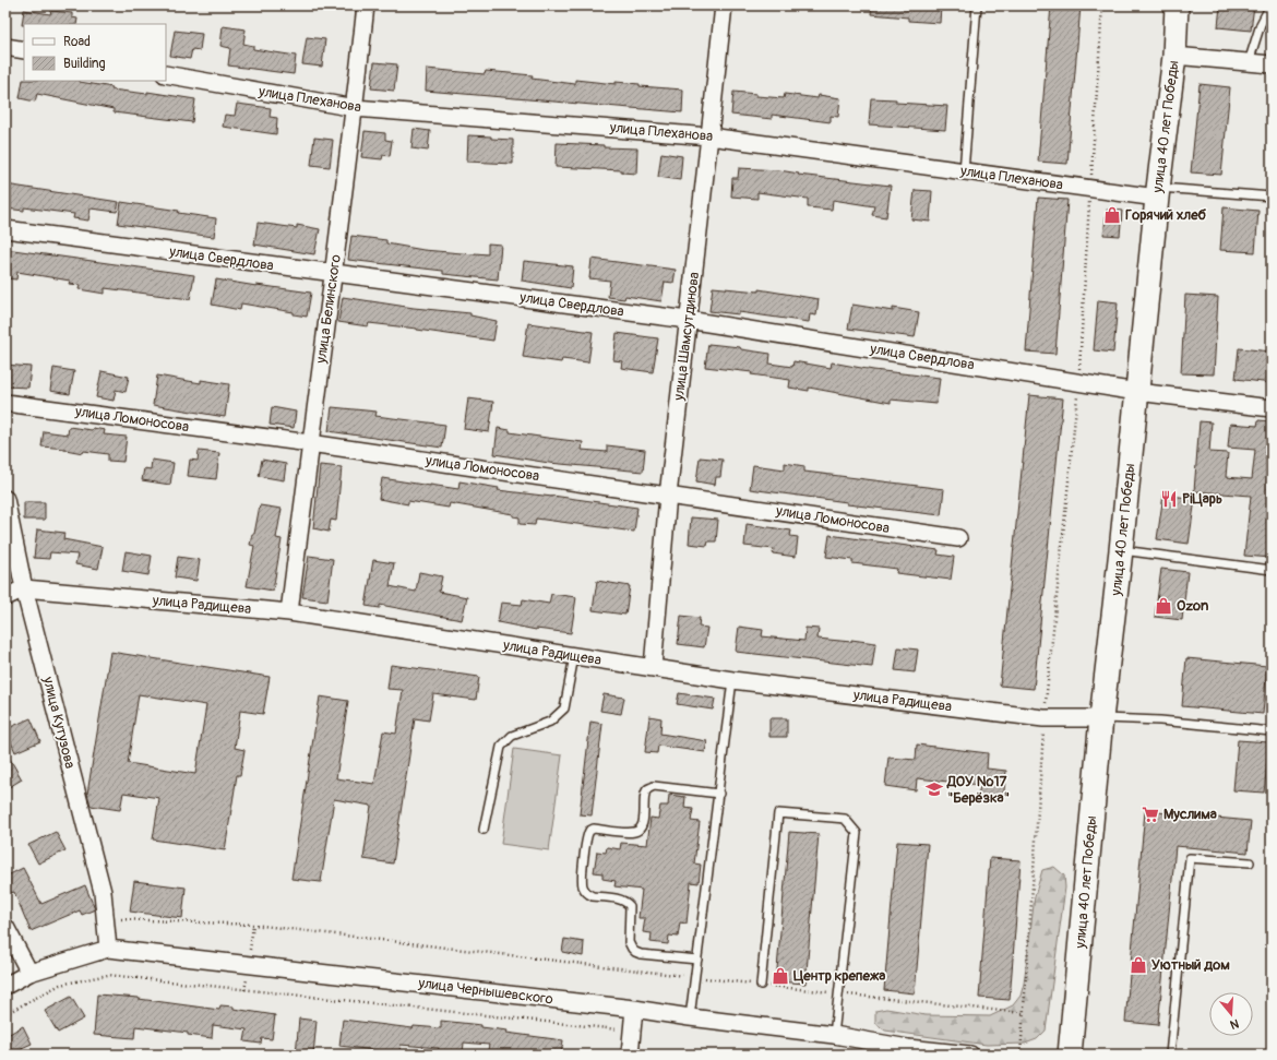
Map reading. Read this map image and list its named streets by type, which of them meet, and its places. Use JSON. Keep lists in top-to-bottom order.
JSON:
{
  "streets": {
    "street": [
      "улица Плеханова",
      "улица 40 лет Победы",
      "улица Свердлова",
      "улица Белинского",
      "улица Шамсутдинова",
      "улица Ломоносова",
      "улица Радищева",
      "улица Кутузова",
      "улица Чернышевского"
    ]
  },
  "crossings": [
    ["улица Плеханова", "улица 40 лет Победы"],
    ["улица Плеханова", "улица Белинского"],
    ["улица Плеханова", "улица Шамсутдинова"],
    ["улица 40 лет Победы", "улица Свердлова"],
    ["улица 40 лет Победы", "улица Радищева"],
    ["улица Свердлова", "улица Белинского"],
    ["улица Свердлова", "улица Шамсутдинова"],
    ["улица Белинского", "улица Ломоносова"],
    ["улица Белинского", "улица Радищева"],
    ["улица Шамсутдинова", "улица Ломоносова"],
    ["улица Шамсутдинова", "улица Радищева"],
    ["улица Радищева", "улица Кутузова"],
    ["улица Кутузова", "улица Чернышевского"]
  ],
  "places": {
    "shop": [
      "Горячий хлеб",
      "Ozon",
      "Уютный дом",
      "Центр крепежа"
    ],
    "restaurant": ["PiЦарь"],
    "school or university": ["ДОУ №17 \"Берёзка\""],
    "supermarket": ["Муслима"]
  },
  "legend": ["Road", "Building"],
  "north": "bottom"
}
